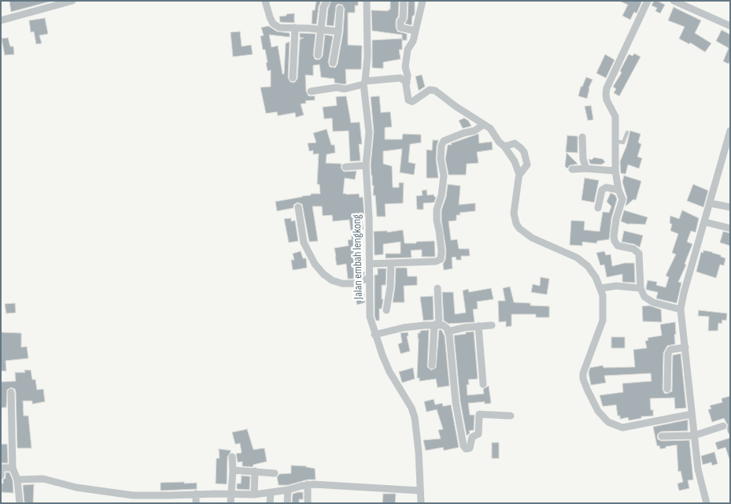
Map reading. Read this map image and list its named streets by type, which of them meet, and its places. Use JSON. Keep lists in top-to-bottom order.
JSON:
{
  "streets": {
    "street": ["Jalan embah lengkong"]
  }
}
